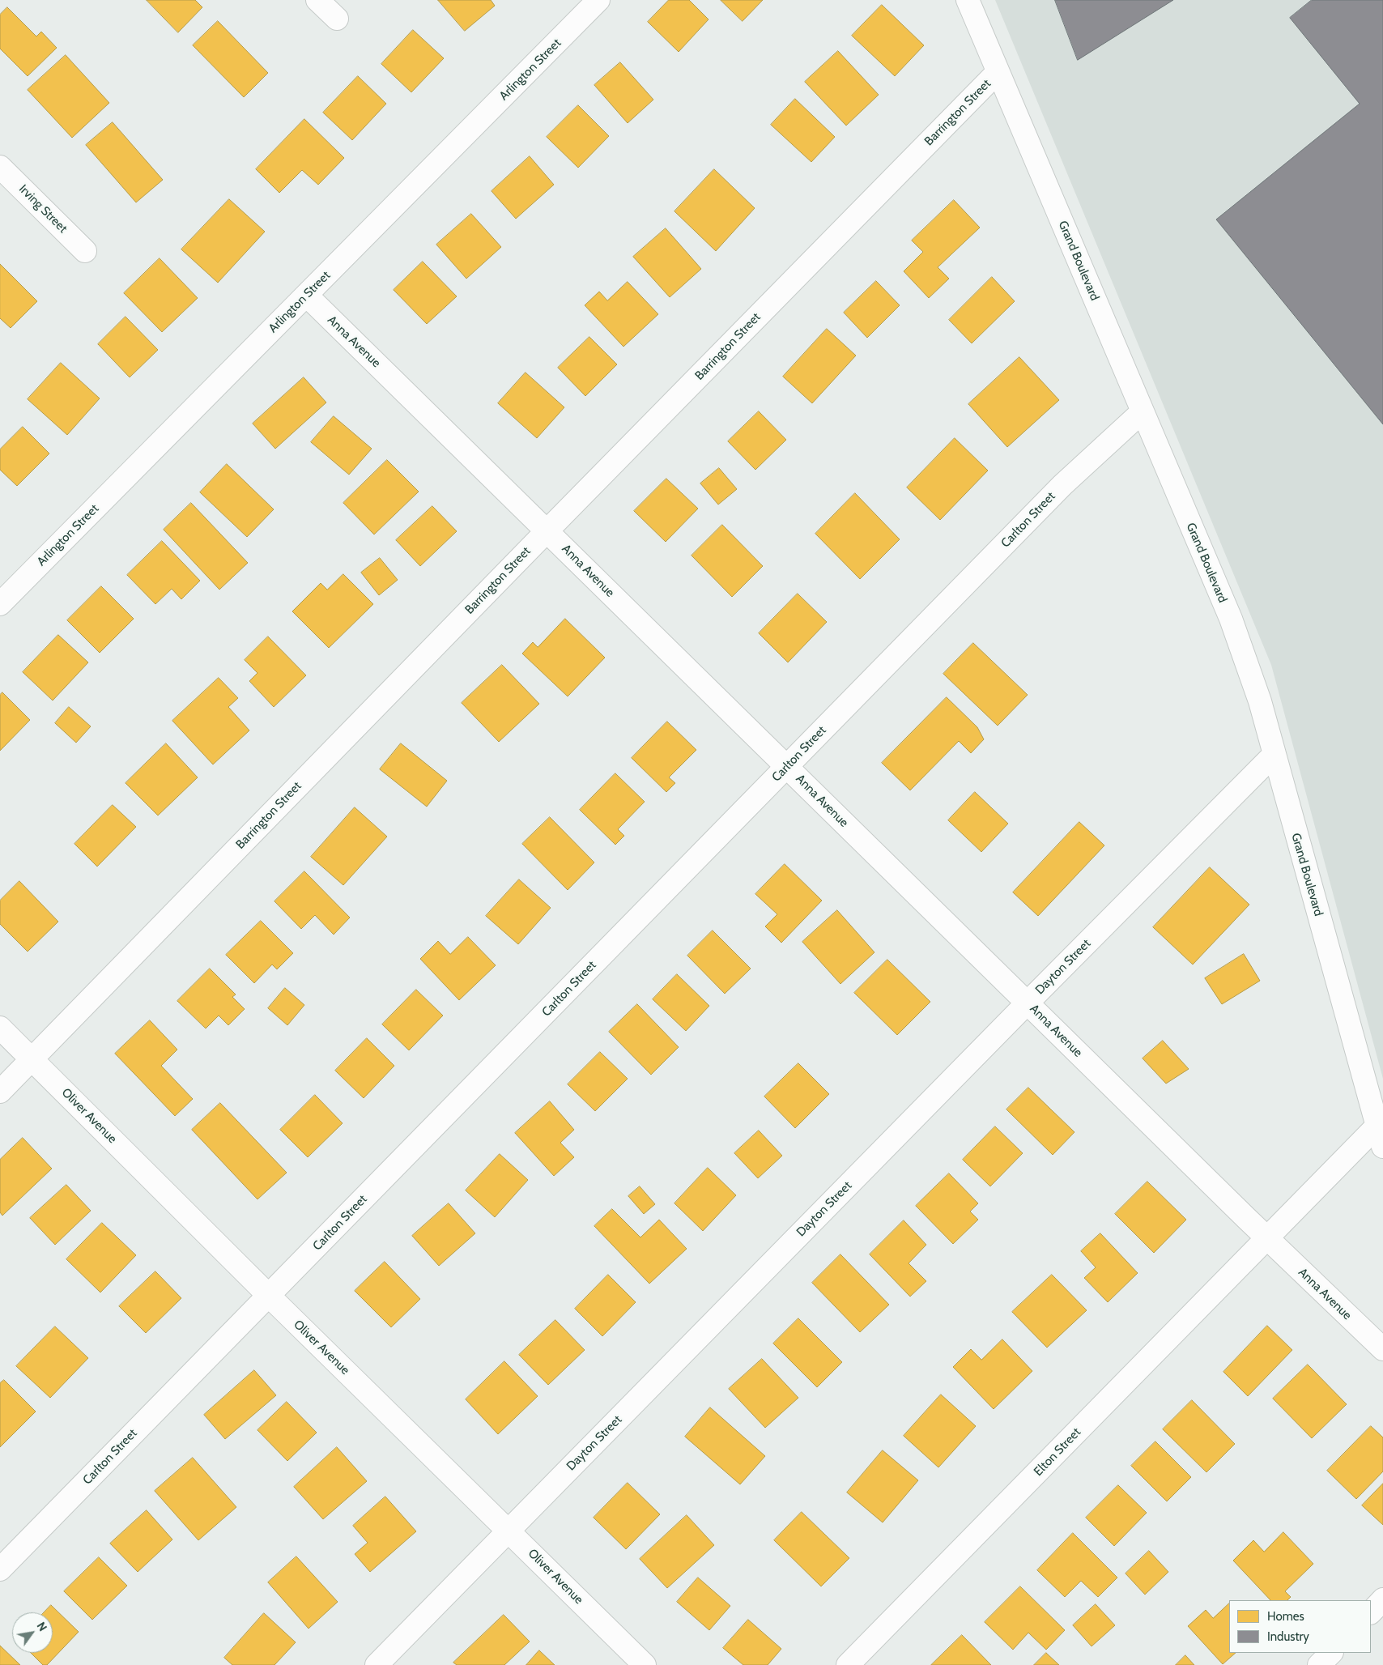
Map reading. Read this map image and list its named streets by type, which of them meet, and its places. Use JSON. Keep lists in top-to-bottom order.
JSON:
{
  "streets": {
    "street": [
      "Arlington Street",
      "Barrington Street",
      "Irving Street",
      "Grand Boulevard",
      "Anna Avenue",
      "Carlton Street",
      "Dayton Street",
      "Oliver Avenue",
      "Elton Street"
    ]
  },
  "crossings": [
    ["Arlington Street", "Anna Avenue"],
    ["Barrington Street", "Grand Boulevard"],
    ["Barrington Street", "Anna Avenue"],
    ["Barrington Street", "Oliver Avenue"],
    ["Grand Boulevard", "Carlton Street"],
    ["Grand Boulevard", "Dayton Street"],
    ["Anna Avenue", "Carlton Street"],
    ["Anna Avenue", "Dayton Street"],
    ["Anna Avenue", "Elton Street"],
    ["Carlton Street", "Oliver Avenue"],
    ["Dayton Street", "Oliver Avenue"]
  ],
  "legend": ["Homes", "Industry"],
  "north": "top right"
}
